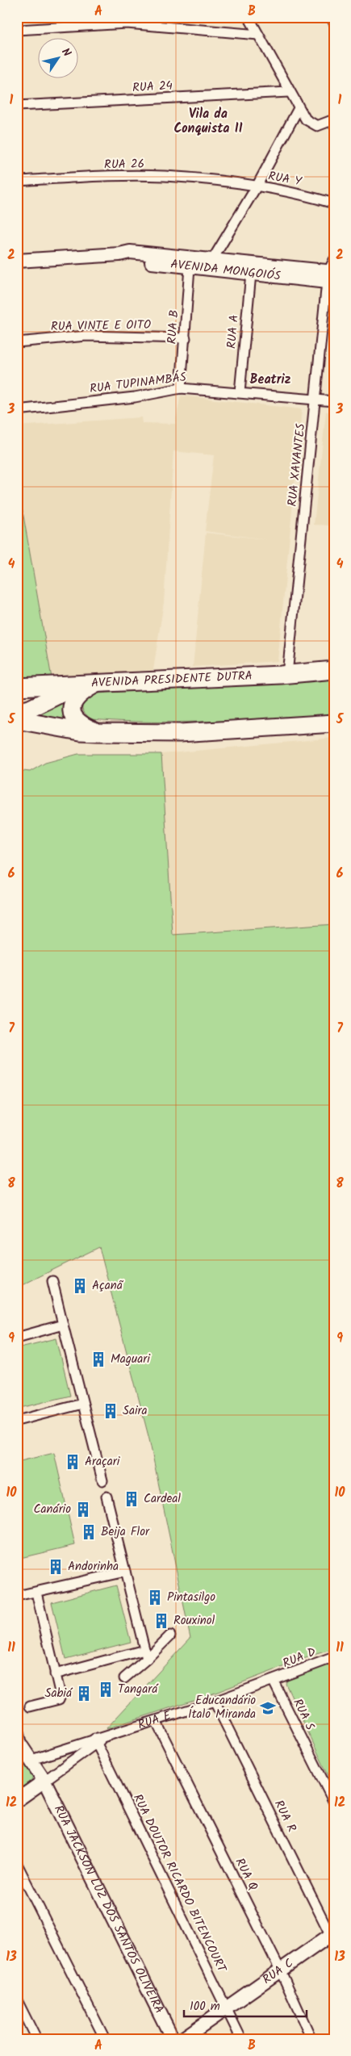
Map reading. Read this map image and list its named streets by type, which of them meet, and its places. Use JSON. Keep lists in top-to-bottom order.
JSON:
{
  "streets": {
    "highway": ["AVENIDA PRESIDENTE DUTRA"],
    "street": [
      "RUA 24",
      "RUA 26",
      "RUA Y",
      "AVENIDA MONGOIÓS",
      "RUA VINTE E OITO",
      "RUA B",
      "RUA A",
      "RUA TUPINAMBÁS",
      "RUA XAVANTES",
      "RUA D",
      "RUA S",
      "RUA E",
      "RUA R",
      "RUA Q",
      "RUA DOUTOR RICARDO BITENCOURT",
      "RUA JACKSON LUZ DOS SANTOS OLIVEIRA",
      "RUA C"
    ]
  },
  "crossings": [
    ["RUA 26", "RUA Y"],
    ["AVENIDA MONGOIÓS", "RUA B"],
    ["AVENIDA MONGOIÓS", "RUA A"],
    ["AVENIDA MONGOIÓS", "RUA XAVANTES"],
    ["RUA VINTE E OITO", "RUA B"],
    ["RUA B", "RUA TUPINAMBÁS"],
    ["RUA A", "RUA TUPINAMBÁS"],
    ["RUA TUPINAMBÁS", "RUA XAVANTES"],
    ["RUA XAVANTES", "AVENIDA PRESIDENTE DUTRA"],
    ["RUA D", "RUA S"],
    ["RUA D", "RUA E"],
    ["RUA S", "RUA E"],
    ["RUA E", "RUA R"],
    ["RUA E", "RUA Q"],
    ["RUA E", "RUA DOUTOR RICARDO BITENCOURT"],
    ["RUA E", "RUA JACKSON LUZ DOS SANTOS OLIVEIRA"],
    ["RUA R", "RUA C"],
    ["RUA Q", "RUA C"],
    ["RUA DOUTOR RICARDO BITENCOURT", "RUA C"]
  ],
  "districts": ["Vila da Conquista II", "Beatriz"],
  "places": {
    "building": [
      "Açanã",
      "Maguari",
      "Saira",
      "Araçari",
      "Cardeal",
      "Canário",
      "Beija Flor",
      "Andorinha",
      "Pintasilgo",
      "Rouxinol",
      "Tangará",
      "Sabiá"
    ],
    "school or university": ["Educandário Ítalo Miranda"]
  },
  "scale_bar": "100 m",
  "north": "top right",
  "grid": {
    "columns": ["A", "B"],
    "rows": [
      "1",
      "2",
      "3",
      "4",
      "5",
      "6",
      "7",
      "8",
      "9",
      "10",
      "11",
      "12",
      "13"
    ]
  }
}
